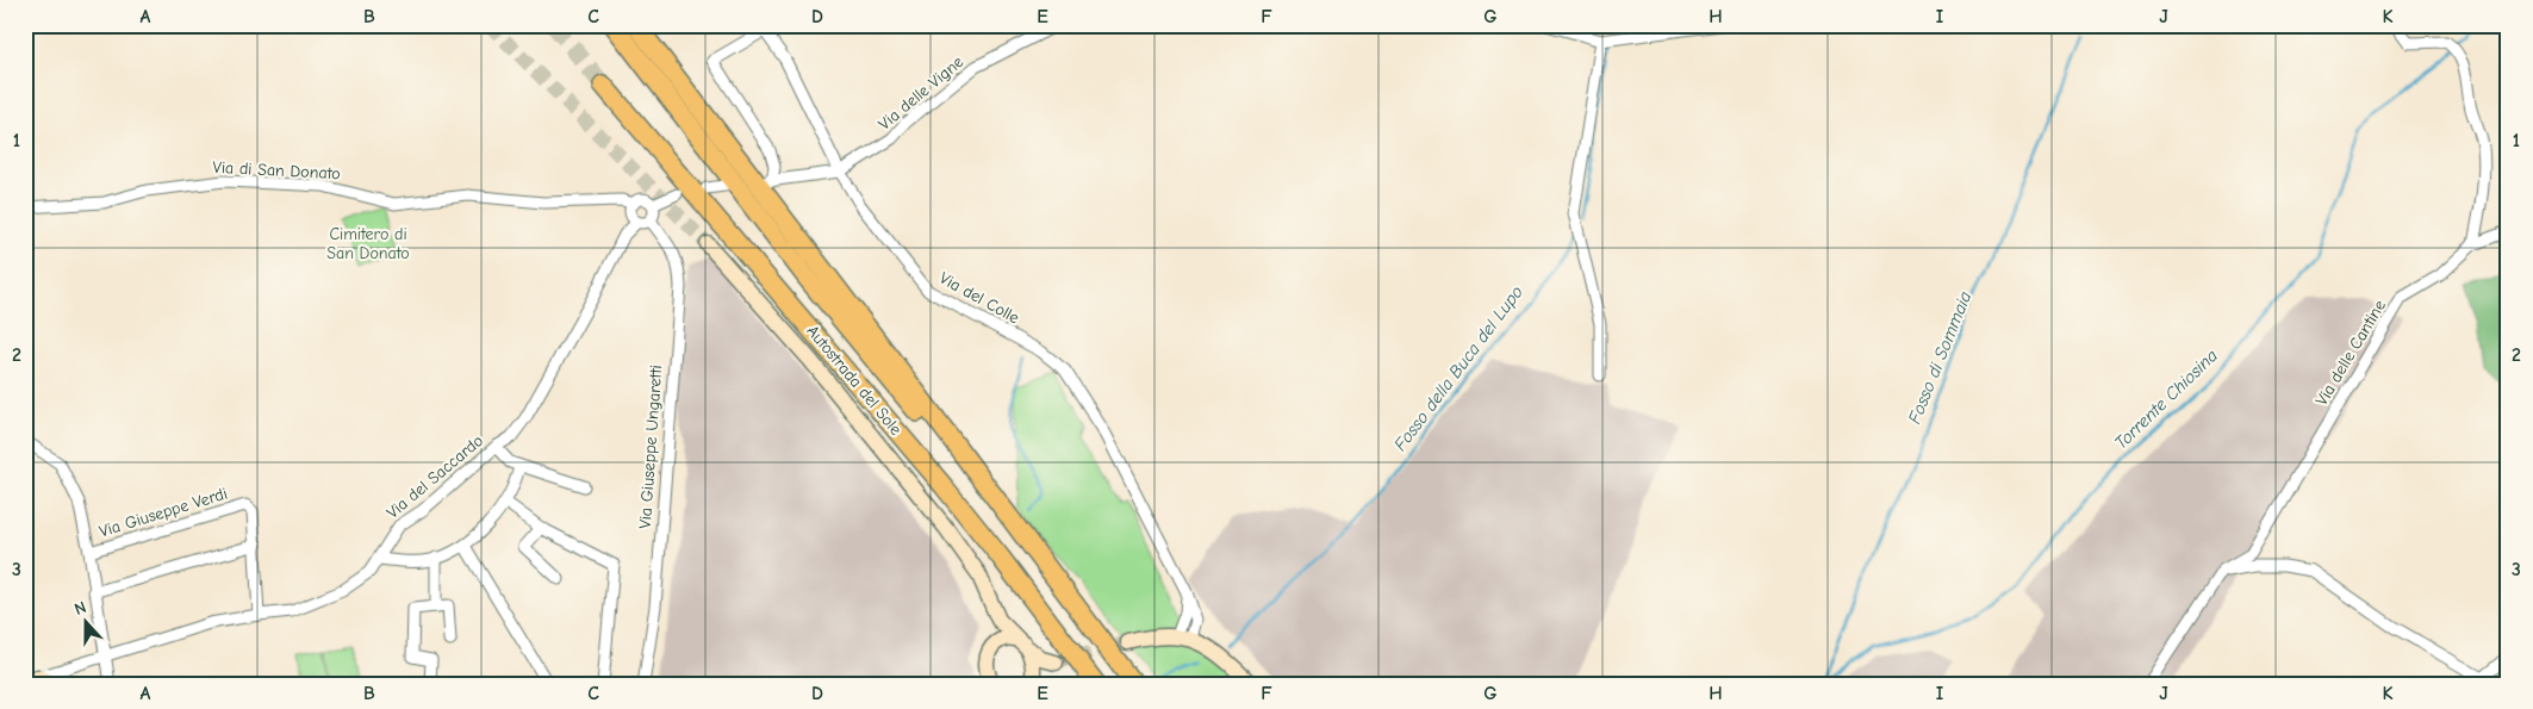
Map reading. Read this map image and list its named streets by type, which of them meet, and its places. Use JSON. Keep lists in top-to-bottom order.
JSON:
{
  "streets": {
    "highway": ["Autostrada del Sole"],
    "street": [
      "Via delle Vigne",
      "Via di San Donato",
      "Via del Colle",
      "Via delle Cantine",
      "Via Giuseppe Ungaretti",
      "Via del Saccardo",
      "Via Giuseppe Verdi"
    ]
  },
  "crossings": [
    ["Via delle Vigne", "Via del Colle"],
    ["Via di San Donato", "Via Giuseppe Ungaretti"],
    ["Via di San Donato", "Via del Saccardo"],
    ["Via Giuseppe Ungaretti", "Via del Saccardo"]
  ],
  "water": ["Fosso di Sommaia", "Fosso della Buca del Lupo", "Torrente Chiosina"],
  "parks": ["Cimitero di San Donato"],
  "north": "top",
  "grid": {
    "columns": [
      "A",
      "B",
      "C",
      "D",
      "E",
      "F",
      "G",
      "H",
      "I",
      "J",
      "K"
    ],
    "rows": ["1", "2", "3"]
  }
}
